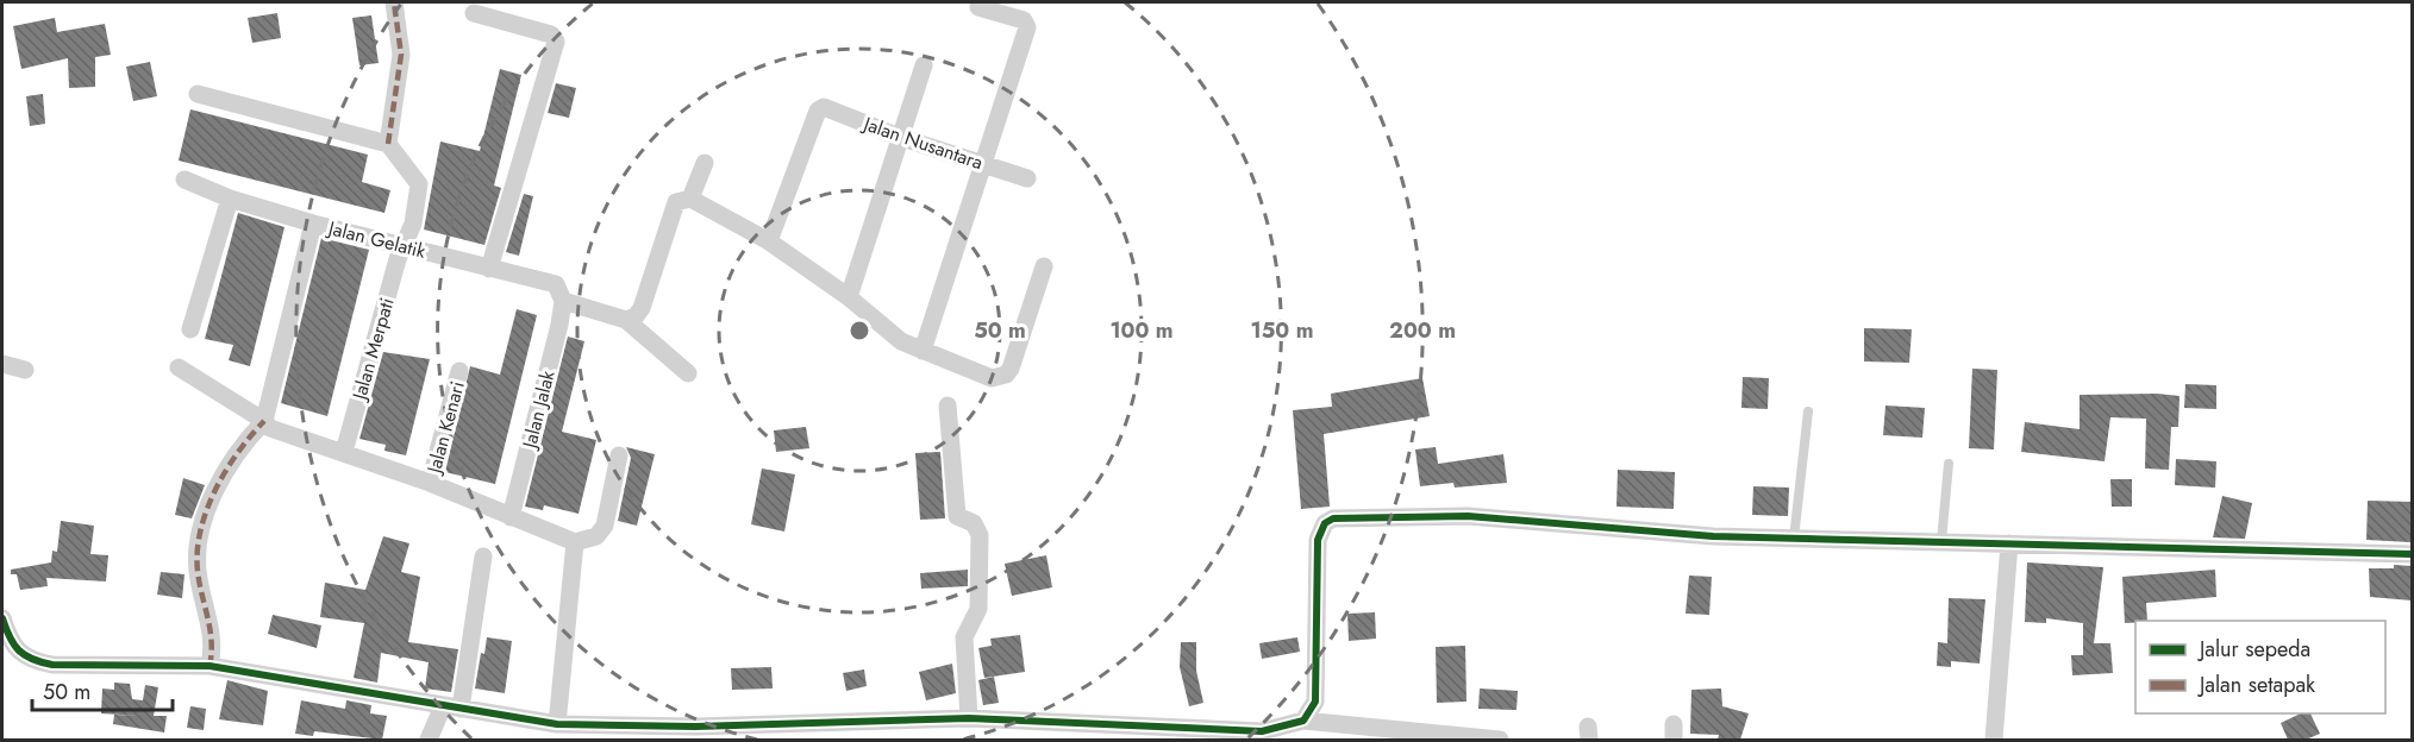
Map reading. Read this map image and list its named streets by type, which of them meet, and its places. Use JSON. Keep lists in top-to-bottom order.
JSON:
{
  "streets": {
    "street": [
      "Jalan Nusantara",
      "Jalan Gelatik",
      "Jalan Merpati",
      "Jalan Jalak",
      "Jalan Kenari"
    ]
  },
  "crossings": [
    ["Jalan Gelatik", "Jalan Merpati"],
    ["Jalan Gelatik", "Jalan Jalak"]
  ],
  "legend": ["Jalur sepeda", "Jalan setapak"],
  "scale_bar": "50 m",
  "rings": [
    "50 m",
    "100 m",
    "150 m",
    "200 m"
  ]
}
